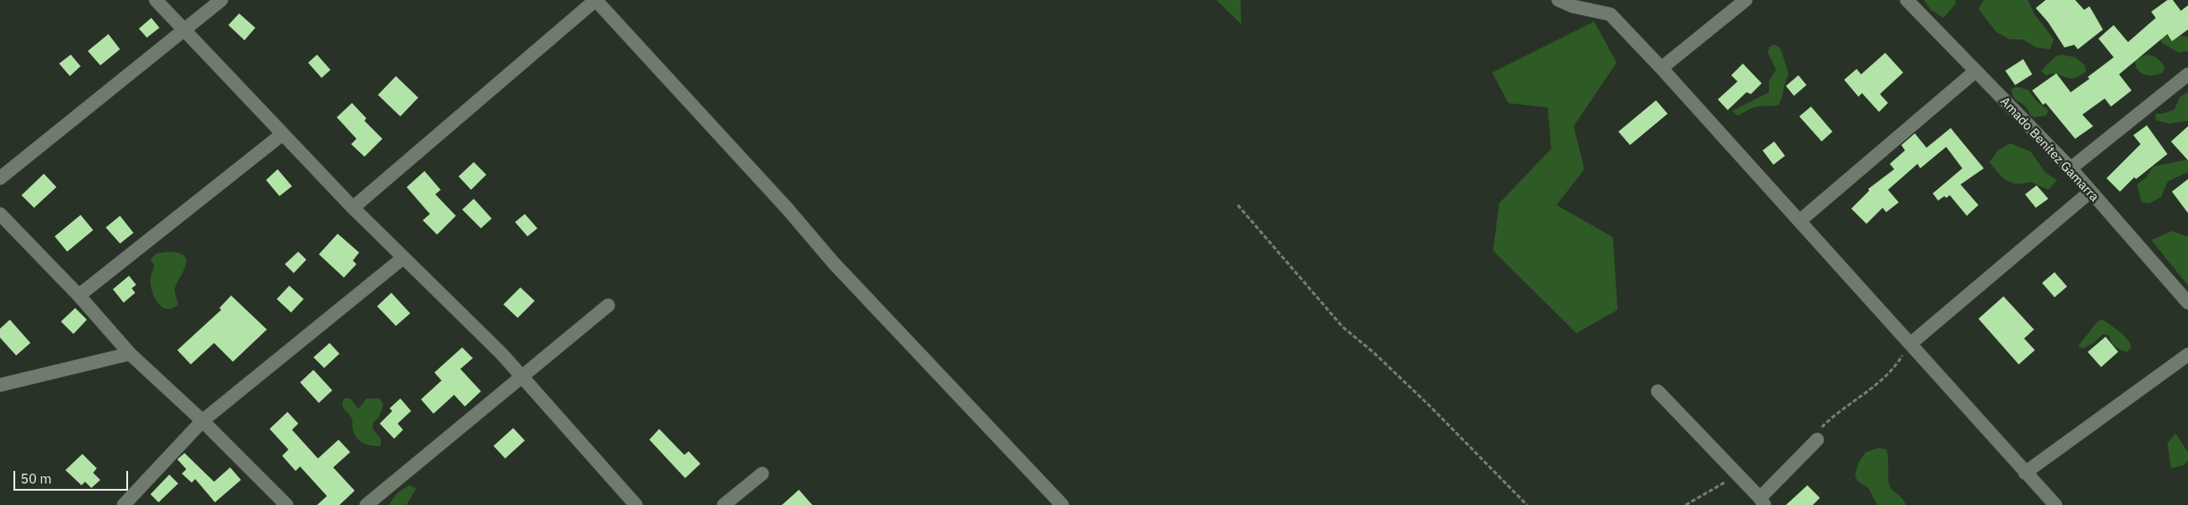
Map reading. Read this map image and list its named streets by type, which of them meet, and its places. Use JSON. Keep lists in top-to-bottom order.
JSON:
{
  "streets": {
    "street": ["Amado Benítez Gamarra"]
  },
  "scale_bar": "50 m"
}
